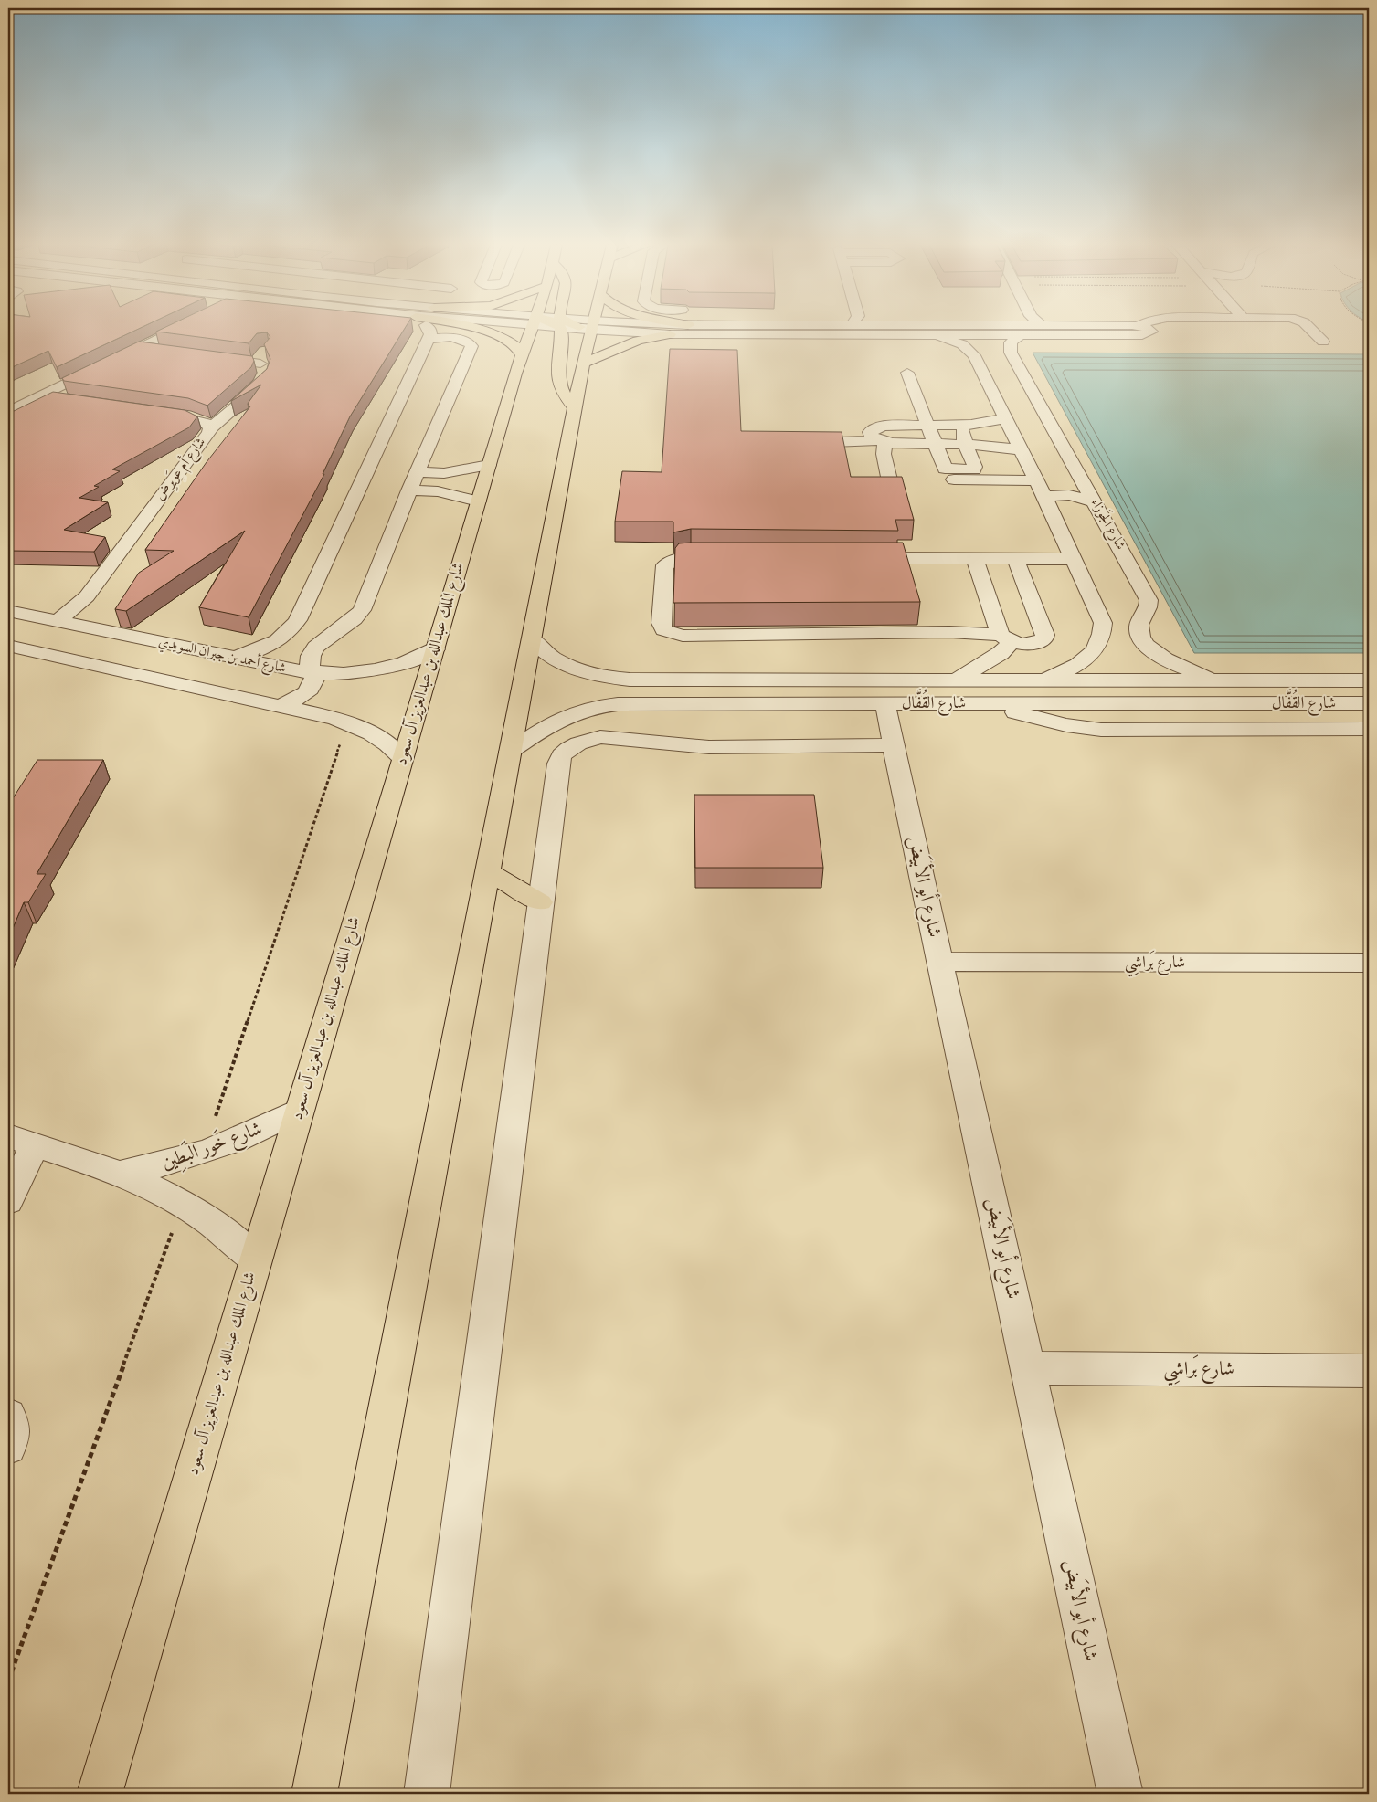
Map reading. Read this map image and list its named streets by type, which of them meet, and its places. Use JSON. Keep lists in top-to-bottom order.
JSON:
{
  "streets": {
    "main road": ["شارع الملك عبدالله بن عبدالعزيز آل سعود"],
    "street": [
      "شارع أم عِوَيرِض",
      "شارع الجَوزاء",
      "شارع أحمد بن جبران السويدي",
      "شارع القُفَّال",
      "شارع أبو الأبيَض",
      "شارع بَراشِي",
      "شارع خَور البَطِين"
    ]
  },
  "crossings": [
    ["شارع أم عِوَيرِض", "شارع أحمد بن جبران السويدي"],
    ["شارع أحمد بن جبران السويدي", "شارع الملك عبدالله بن عبدالعزيز آل سعود"],
    ["شارع الملك عبدالله بن عبدالعزيز آل سعود", "شارع خَور البَطِين"],
    ["شارع القُفَّال", "شارع أبو الأبيَض"],
    ["شارع أبو الأبيَض", "شارع بَراشِي"]
  ]
}
